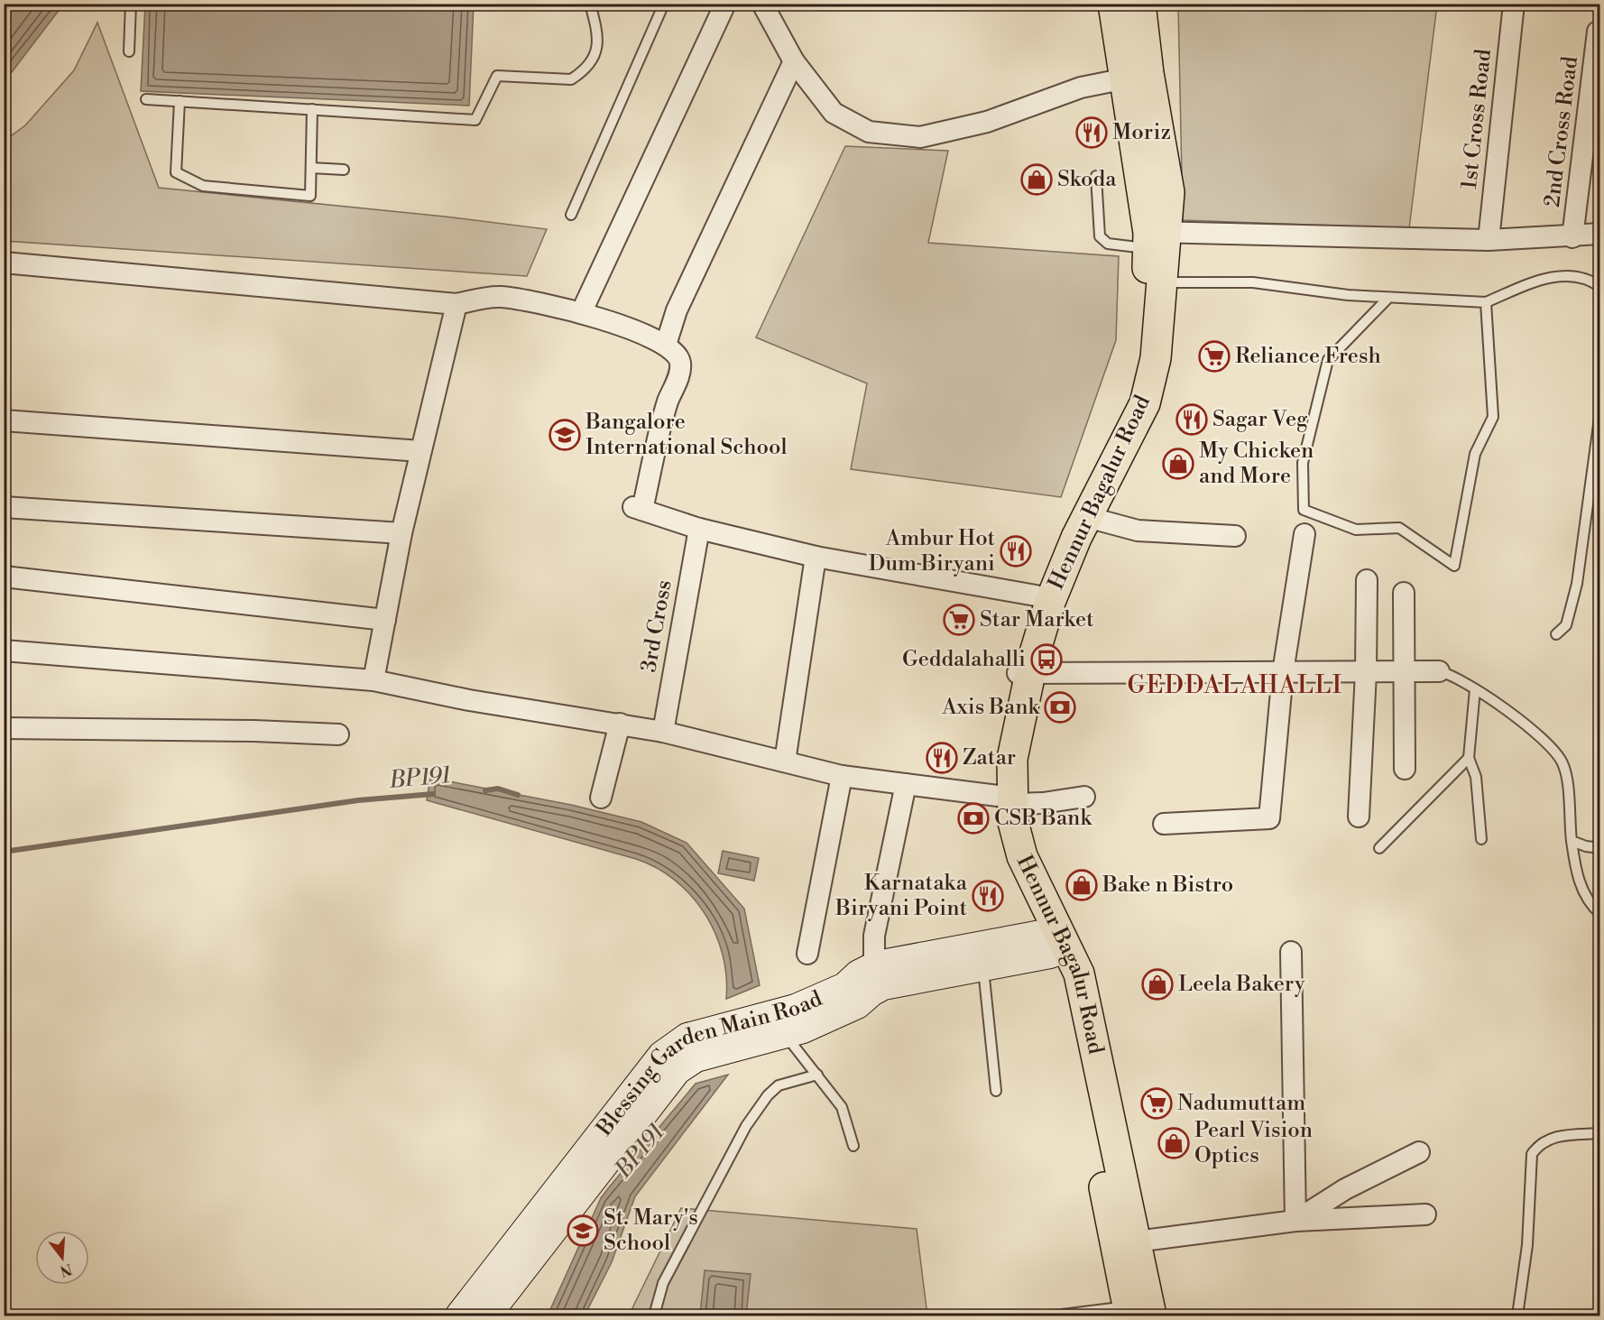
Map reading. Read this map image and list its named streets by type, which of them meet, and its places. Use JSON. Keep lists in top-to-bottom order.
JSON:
{
  "streets": {
    "main road": ["Hennur Bagalur Road", "Blessing Garden Main Road"],
    "street": ["1st Cross Road", "2nd Cross Road", "3rd Cross"]
  },
  "crossings": [
    ["Hennur Bagalur Road", "Blessing Garden Main Road"]
  ],
  "districts": ["GEDDALAHALLI"],
  "water": ["BP191"],
  "places": {
    "restaurant": [
      "Moriz",
      "Sagar Veg",
      "Ambur Hot Dum Biryani",
      "Zatar",
      "Karnataka Biryani Point"
    ],
    "shop": [
      "Skoda",
      "My Chicken and More",
      "Bake n Bistro",
      "Leela Bakery",
      "Pearl Vision Optics"
    ],
    "supermarket": ["Reliance Fresh", "Star Market", "Nadumuttam"],
    "school or university": ["Bangalore International School", "St. Mary's School"],
    "bus stop": ["Geddalahalli"],
    "bank": ["Axis Bank", "CSB Bank"]
  },
  "north": "bottom"
}
